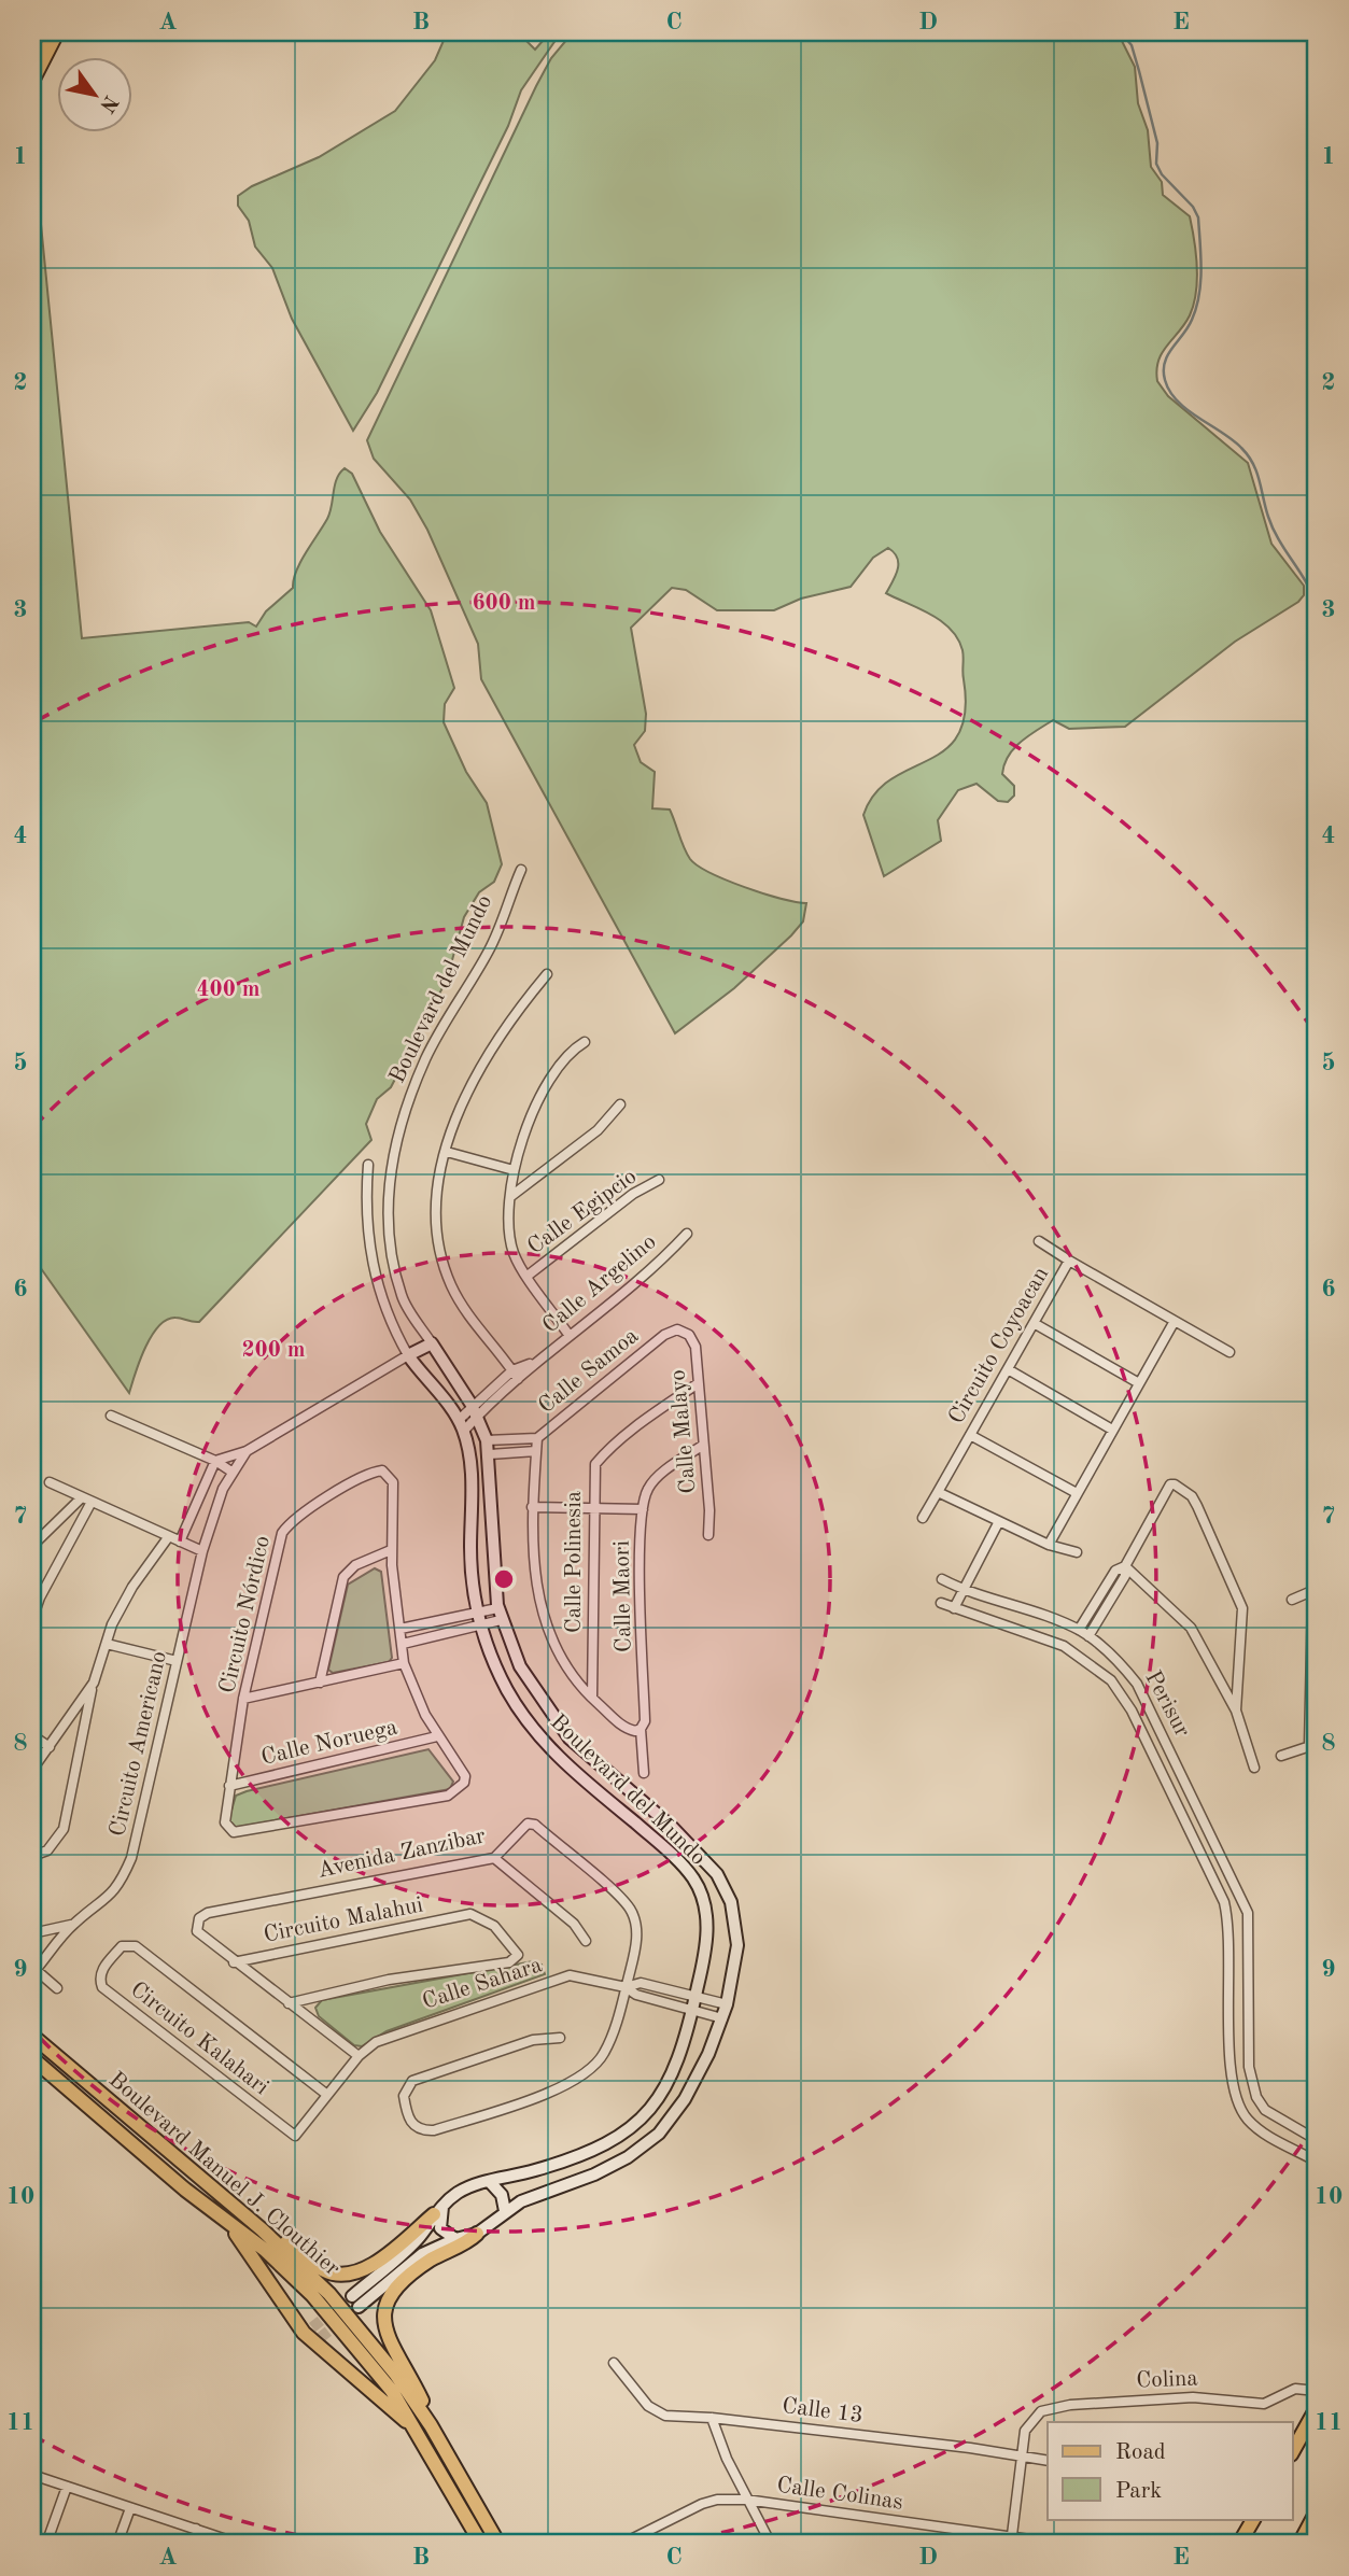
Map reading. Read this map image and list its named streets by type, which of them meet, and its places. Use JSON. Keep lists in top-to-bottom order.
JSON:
{
  "streets": {
    "main road": ["Boulevard Manuel J. Clouthier"],
    "street": [
      "Boulevard del Mundo",
      "Calle Egipcio",
      "Calle Argelino",
      "Circuito Coyoacan",
      "Calle Samoa",
      "Calle Malayo",
      "Calle Polinesia",
      "Calle Maori",
      "Circuito Nórdico",
      "Perisur",
      "Calle Noruega",
      "Circuito Americano",
      "Avenida Zanzibar",
      "Circuito Malahui",
      "Calle Sahara",
      "Circuito Kalahari",
      "Colina",
      "Calle 13",
      "Calle Colinas"
    ]
  },
  "crossings": [
    ["Boulevard del Mundo", "Calle Argelino"],
    ["Calle Samoa", "Calle Malayo"],
    ["Calle Samoa", "Calle Polinesia"],
    ["Calle Samoa", "Calle Maori"],
    ["Calle Malayo", "Calle Polinesia"],
    ["Calle Malayo", "Calle Maori"],
    ["Circuito Nórdico", "Calle Noruega"],
    ["Avenida Zanzibar", "Circuito Malahui"],
    ["Avenida Zanzibar", "Calle Sahara"],
    ["Calle Sahara", "Circuito Kalahari"],
    ["Colina", "Calle 13"]
  ],
  "legend": ["Road", "Park"],
  "north": "bottom right",
  "grid": {
    "columns": [
      "A",
      "B",
      "C",
      "D",
      "E"
    ],
    "rows": [
      "1",
      "2",
      "3",
      "4",
      "5",
      "6",
      "7",
      "8",
      "9",
      "10",
      "11"
    ]
  },
  "rings": ["600 m", "400 m", "200 m"]
}
